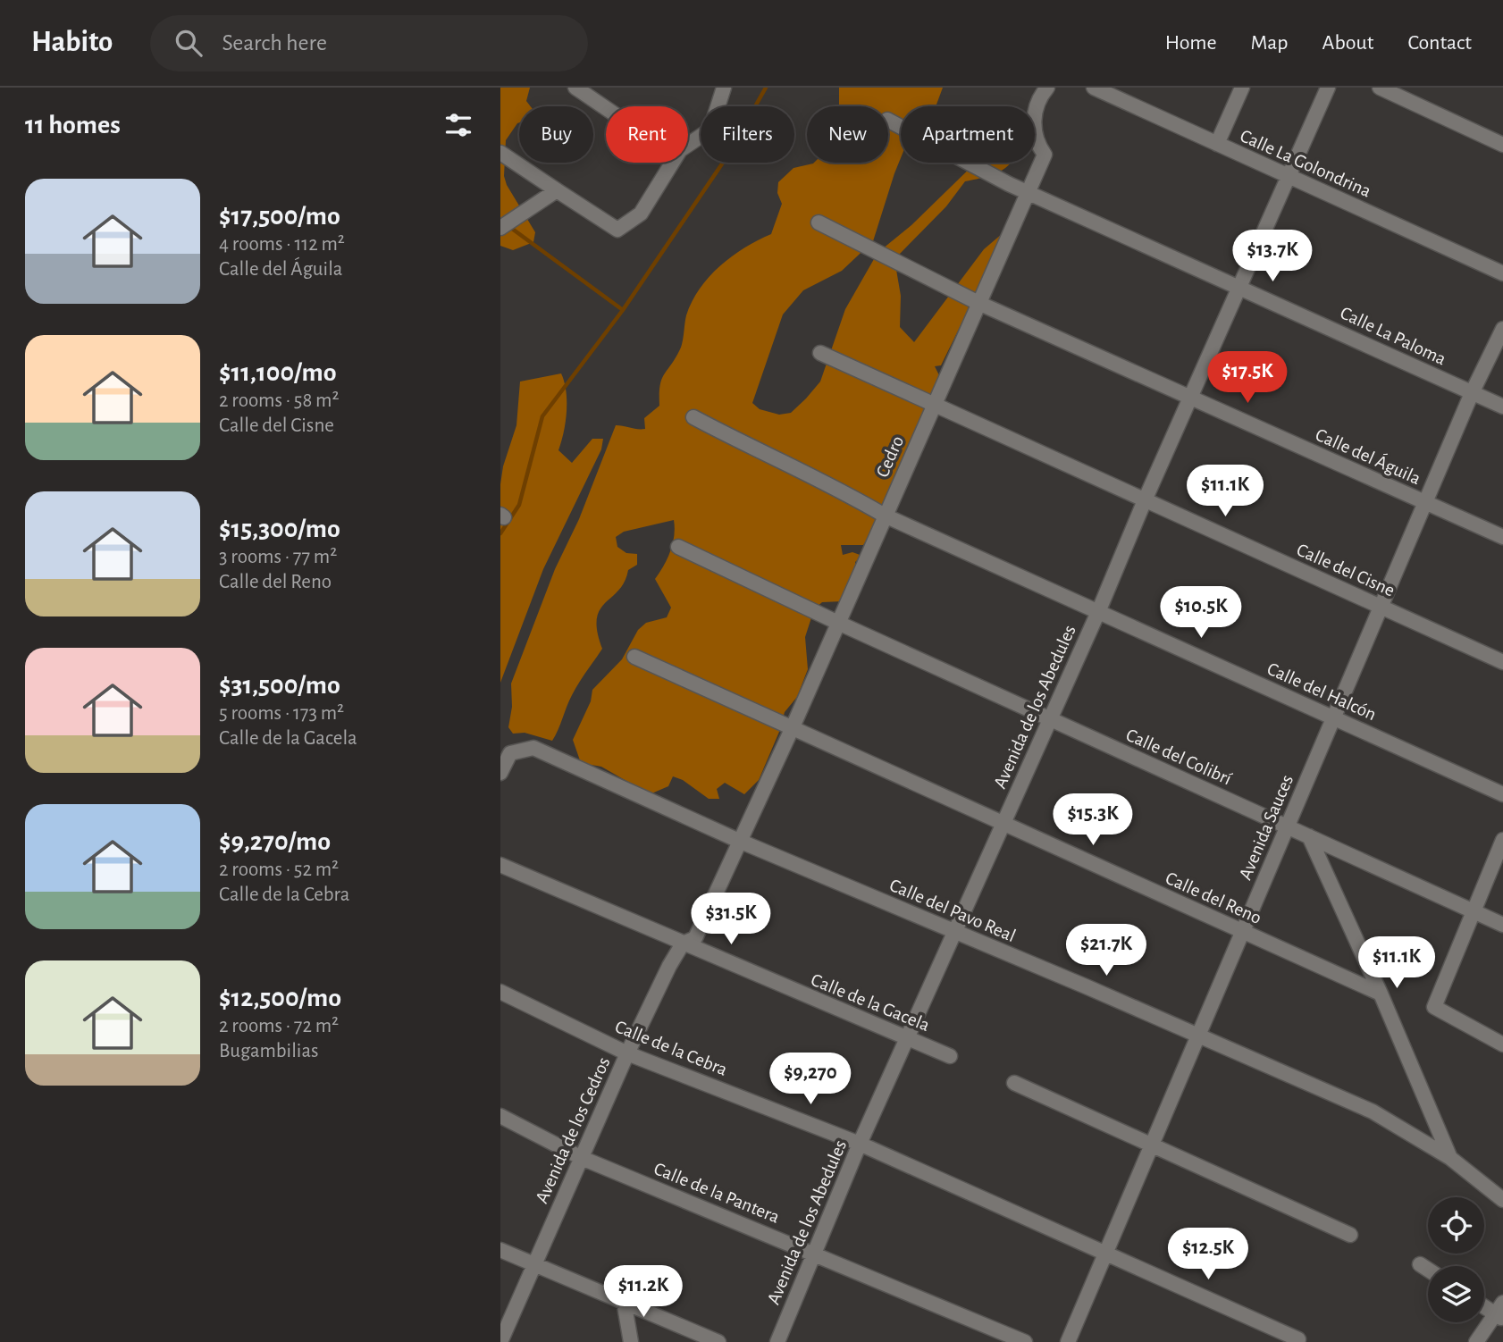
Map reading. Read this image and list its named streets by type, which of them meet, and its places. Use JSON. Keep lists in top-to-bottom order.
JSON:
{
  "streets": {
    "street": [
      "Calle La Golondrina",
      "Calle La Paloma",
      "Cedro",
      "Calle del Águila",
      "Calle del Cisne",
      "Calle del Halcón",
      "Avenida de los Abedules",
      "Calle del Colibrí",
      "Avenida Sauces",
      "Calle del Reno",
      "Calle del Pavo Real",
      "Calle de la Gacela",
      "Calle de la Cebra",
      "Avenida de los Cedros",
      "Calle de la Pantera"
    ]
  },
  "crossings": [
    ["Calle La Golondrina", "Avenida de los Abedules"],
    ["Calle La Paloma", "Cedro"],
    ["Calle La Paloma", "Avenida de los Abedules"],
    ["Calle La Paloma", "Avenida Sauces"],
    ["Cedro", "Calle del Águila"],
    ["Cedro", "Calle del Cisne"],
    ["Cedro", "Calle del Halcón"],
    ["Cedro", "Calle del Colibrí"],
    ["Cedro", "Calle del Reno"],
    ["Cedro", "Calle del Pavo Real"],
    ["Cedro", "Avenida de los Cedros"],
    ["Calle del Águila", "Avenida de los Abedules"],
    ["Calle del Águila", "Avenida Sauces"],
    ["Calle del Cisne", "Avenida de los Abedules"],
    ["Calle del Cisne", "Avenida Sauces"],
    ["Calle del Halcón", "Avenida de los Abedules"],
    ["Calle del Halcón", "Avenida Sauces"],
    ["Avenida de los Abedules", "Calle del Colibrí"],
    ["Avenida de los Abedules", "Calle del Reno"],
    ["Avenida de los Abedules", "Calle del Pavo Real"],
    ["Avenida de los Abedules", "Calle de la Gacela"],
    ["Avenida de los Abedules", "Calle de la Cebra"],
    ["Avenida de los Abedules", "Calle de la Pantera"],
    ["Calle del Colibrí", "Avenida Sauces"],
    ["Avenida Sauces", "Calle del Reno"],
    ["Avenida Sauces", "Calle del Pavo Real"],
    ["Avenida Sauces", "Calle de la Cebra"],
    ["Calle del Pavo Real", "Avenida de los Cedros"],
    ["Calle de la Gacela", "Avenida de los Cedros"],
    ["Calle de la Cebra", "Avenida de los Cedros"],
    ["Avenida de los Cedros", "Calle de la Pantera"]
  ],
  "page": {
    "header": "Habito",
    "search": "Search here",
    "nav": [
      "Home",
      "Map",
      "About",
      "Contact"
    ],
    "heading": "11 homes",
    "chip": [
      "Buy",
      "Rent",
      "Filters",
      "New",
      "Apartment"
    ],
    "list": [
      {
        "name": "$17,500/mo",
        "note": "4 rooms · 112 m² · Calle del Águila"
      },
      {
        "name": "$11,100/mo",
        "note": "2 rooms · 58 m² · Calle del Cisne"
      },
      {
        "name": "$15,300/mo",
        "note": "3 rooms · 77 m² · Calle del Reno"
      },
      {
        "name": "$31,500/mo",
        "note": "5 rooms · 173 m² · Calle de la Gacela"
      },
      {
        "name": "$9,270/mo",
        "note": "2 rooms · 52 m² · Calle de la Cebra"
      },
      {
        "name": "$12,500/mo",
        "note": "2 rooms · 72 m² · Bugambilias"
      }
    ],
    "price": [
      "$13.7K",
      "$17.5K",
      "$11.1K",
      "$10.5K",
      "$15.3K",
      "$31.5K",
      "$21.7K",
      "$11.1K",
      "$9,270",
      "$12.5K",
      "$11.2K"
    ]
  }
}
